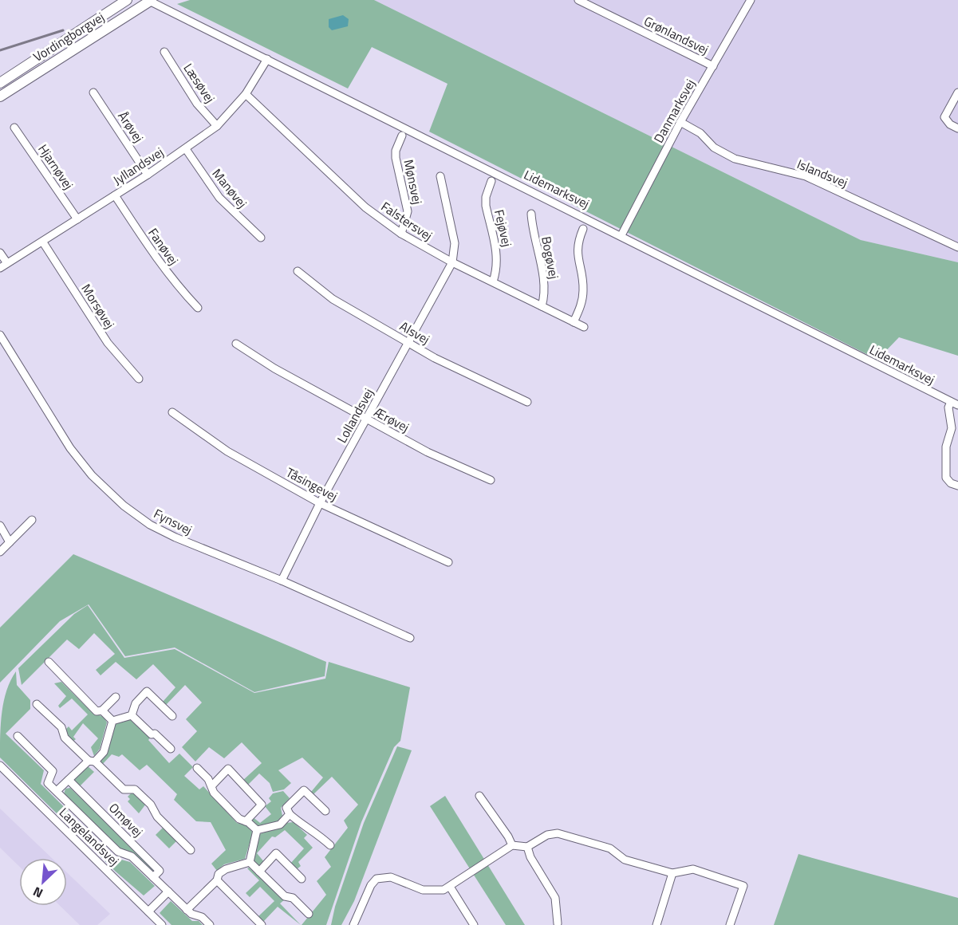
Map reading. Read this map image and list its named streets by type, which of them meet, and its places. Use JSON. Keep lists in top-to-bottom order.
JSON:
{
  "streets": {
    "main road": ["Vordingborgvej"],
    "street": [
      "Grønlandsvej",
      "Læsøvej",
      "Danmarksvej",
      "Årøvej",
      "Jyllandsvej",
      "Hjarnøvej",
      "Islandsvej",
      "Mønsvej",
      "Manøvej",
      "Lidemarksvej",
      "Falstersvej",
      "Fejøvej",
      "Fanøvej",
      "Bogøvej",
      "Morsøvej",
      "Alsvej",
      "Lollandsvej",
      "Ærøvej",
      "Tåsingevej",
      "Fynsvej",
      "Omøvej",
      "Langelandsvej"
    ]
  },
  "crossings": [
    ["Grønlandsvej", "Danmarksvej"],
    ["Vordingborgvej", "Lidemarksvej"],
    ["Læsøvej", "Jyllandsvej"],
    ["Danmarksvej", "Islandsvej"],
    ["Danmarksvej", "Lidemarksvej"],
    ["Årøvej", "Jyllandsvej"],
    ["Jyllandsvej", "Hjarnøvej"],
    ["Jyllandsvej", "Manøvej"],
    ["Jyllandsvej", "Lidemarksvej"],
    ["Jyllandsvej", "Falstersvej"],
    ["Jyllandsvej", "Fanøvej"],
    ["Jyllandsvej", "Morsøvej"],
    ["Mønsvej", "Falstersvej"],
    ["Falstersvej", "Fejøvej"],
    ["Falstersvej", "Bogøvej"],
    ["Falstersvej", "Lollandsvej"],
    ["Alsvej", "Lollandsvej"],
    ["Lollandsvej", "Ærøvej"],
    ["Lollandsvej", "Tåsingevej"],
    ["Lollandsvej", "Fynsvej"]
  ],
  "north": "bottom left"
}
